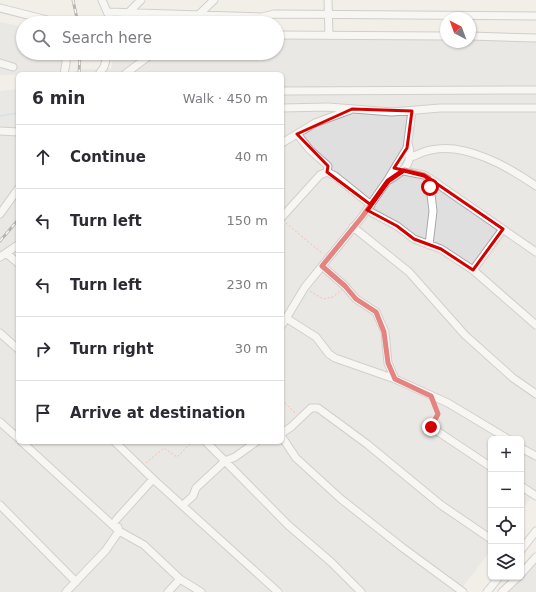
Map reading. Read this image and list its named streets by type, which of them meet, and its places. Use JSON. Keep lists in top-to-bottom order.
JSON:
{
  "north": "top left",
  "page": {
    "search": "Search here",
    "heading": ["6 min", "Walk · 450 m"],
    "list": [
      ["Continue", "40 m"],
      ["Turn left", "150 m"],
      ["Turn left", "230 m"],
      ["Turn right", "30 m"],
      "Arrive at destination"
    ],
    "map_buttons": ["+", "−"]
  }
}
